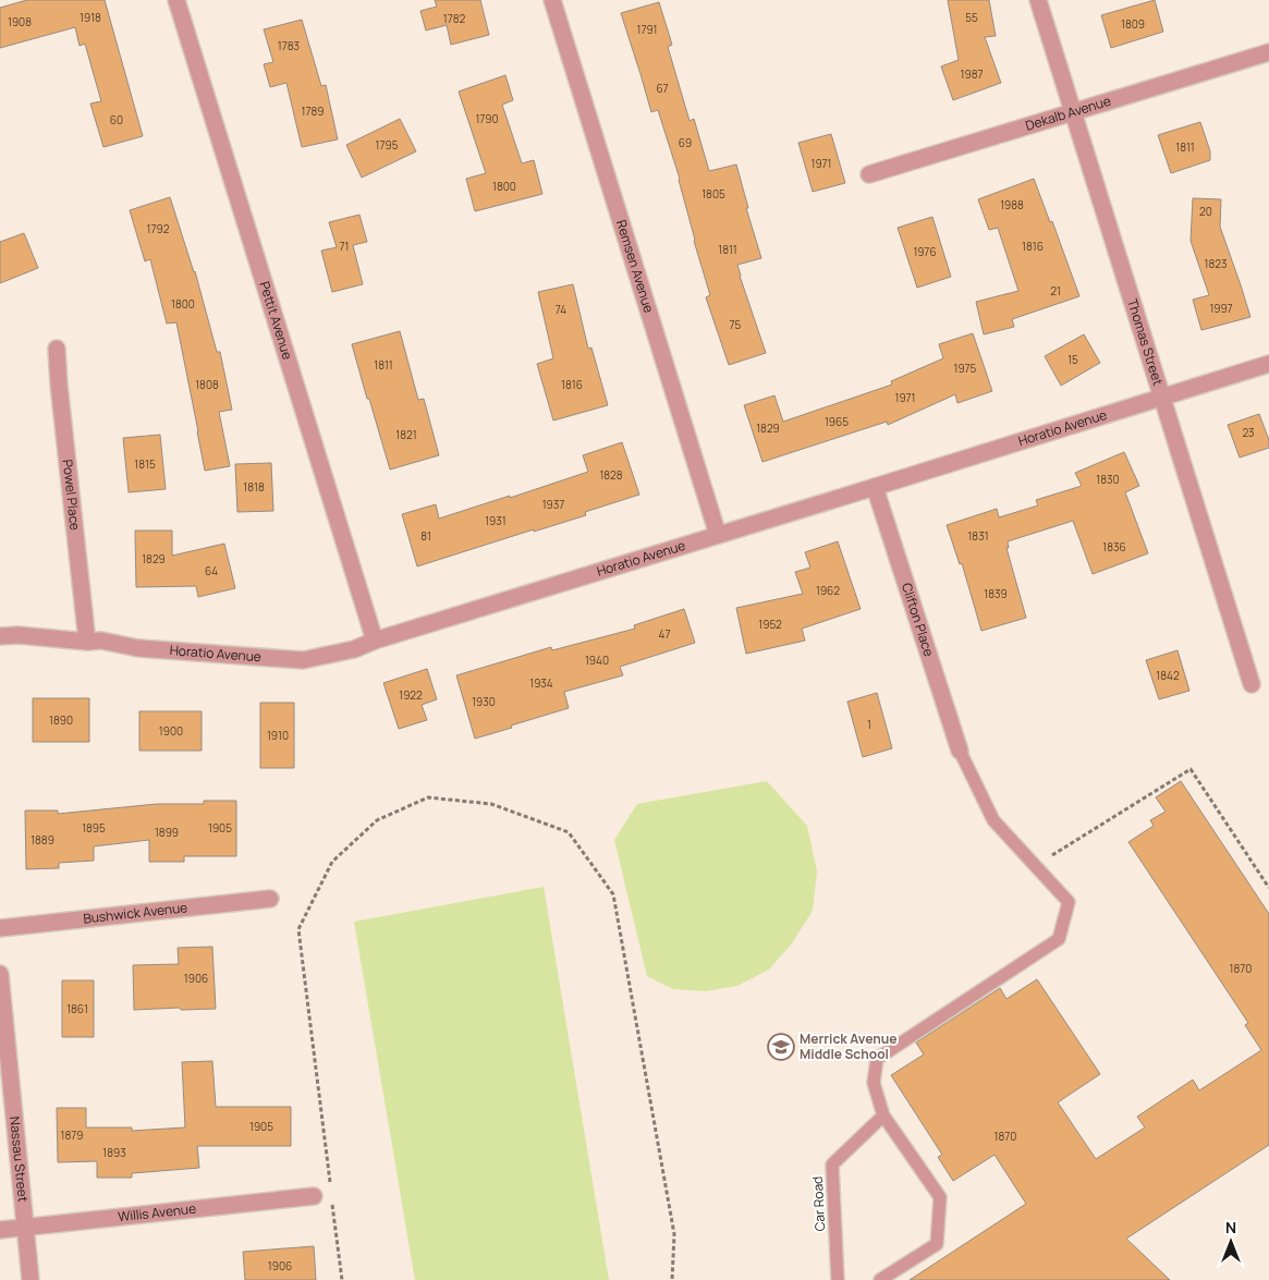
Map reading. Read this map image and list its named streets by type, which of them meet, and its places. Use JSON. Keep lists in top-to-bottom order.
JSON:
{
  "streets": {
    "street": [
      "Dekalb Avenue",
      "Remsen Avenue",
      "Pettit Avenue",
      "Thomas Street",
      "Horatio Avenue",
      "Powel Place",
      "Clifton Place",
      "Bushwick Avenue",
      "Nassau Street",
      "Willis Avenue"
    ],
    "lane": ["Car Road"]
  },
  "crossings": [
    ["Dekalb Avenue", "Thomas Street"],
    ["Remsen Avenue", "Horatio Avenue"],
    ["Pettit Avenue", "Horatio Avenue"],
    ["Thomas Street", "Horatio Avenue"],
    ["Horatio Avenue", "Powel Place"],
    ["Horatio Avenue", "Clifton Place"],
    ["Nassau Street", "Willis Avenue"]
  ],
  "places": {
    "school or university": ["Merrick Avenue Middle School"]
  },
  "house_numbers": [
    "1918",
    "55",
    "1782",
    "1908",
    "1809",
    "1791",
    "1783",
    "1987",
    "67",
    "1789",
    "1790",
    "60",
    "69",
    "1795",
    "1811",
    "1971",
    "1800",
    "1805",
    "1988",
    "20",
    "1792",
    "71",
    "1816",
    "1811",
    "1976",
    "1823",
    "21",
    "1800",
    "1997",
    "74",
    "75",
    "15",
    "1811",
    "1975",
    "1808",
    "1816",
    "1971",
    "1965",
    "1829",
    "23",
    "1821",
    "1815",
    "1828",
    "1830",
    "1818",
    "1937",
    "1931",
    "81",
    "1831",
    "1836",
    "1829",
    "64",
    "1962",
    "1839",
    "1952",
    "47",
    "1940",
    "1842",
    "1934",
    "1922",
    "1930",
    "1890",
    "1",
    "1900",
    "1910",
    "1895",
    "1905",
    "1899",
    "1889",
    "1870",
    "1906",
    "1861",
    "1905",
    "1879",
    "1870",
    "1893",
    "1906"
  ],
  "north": "top"
}
